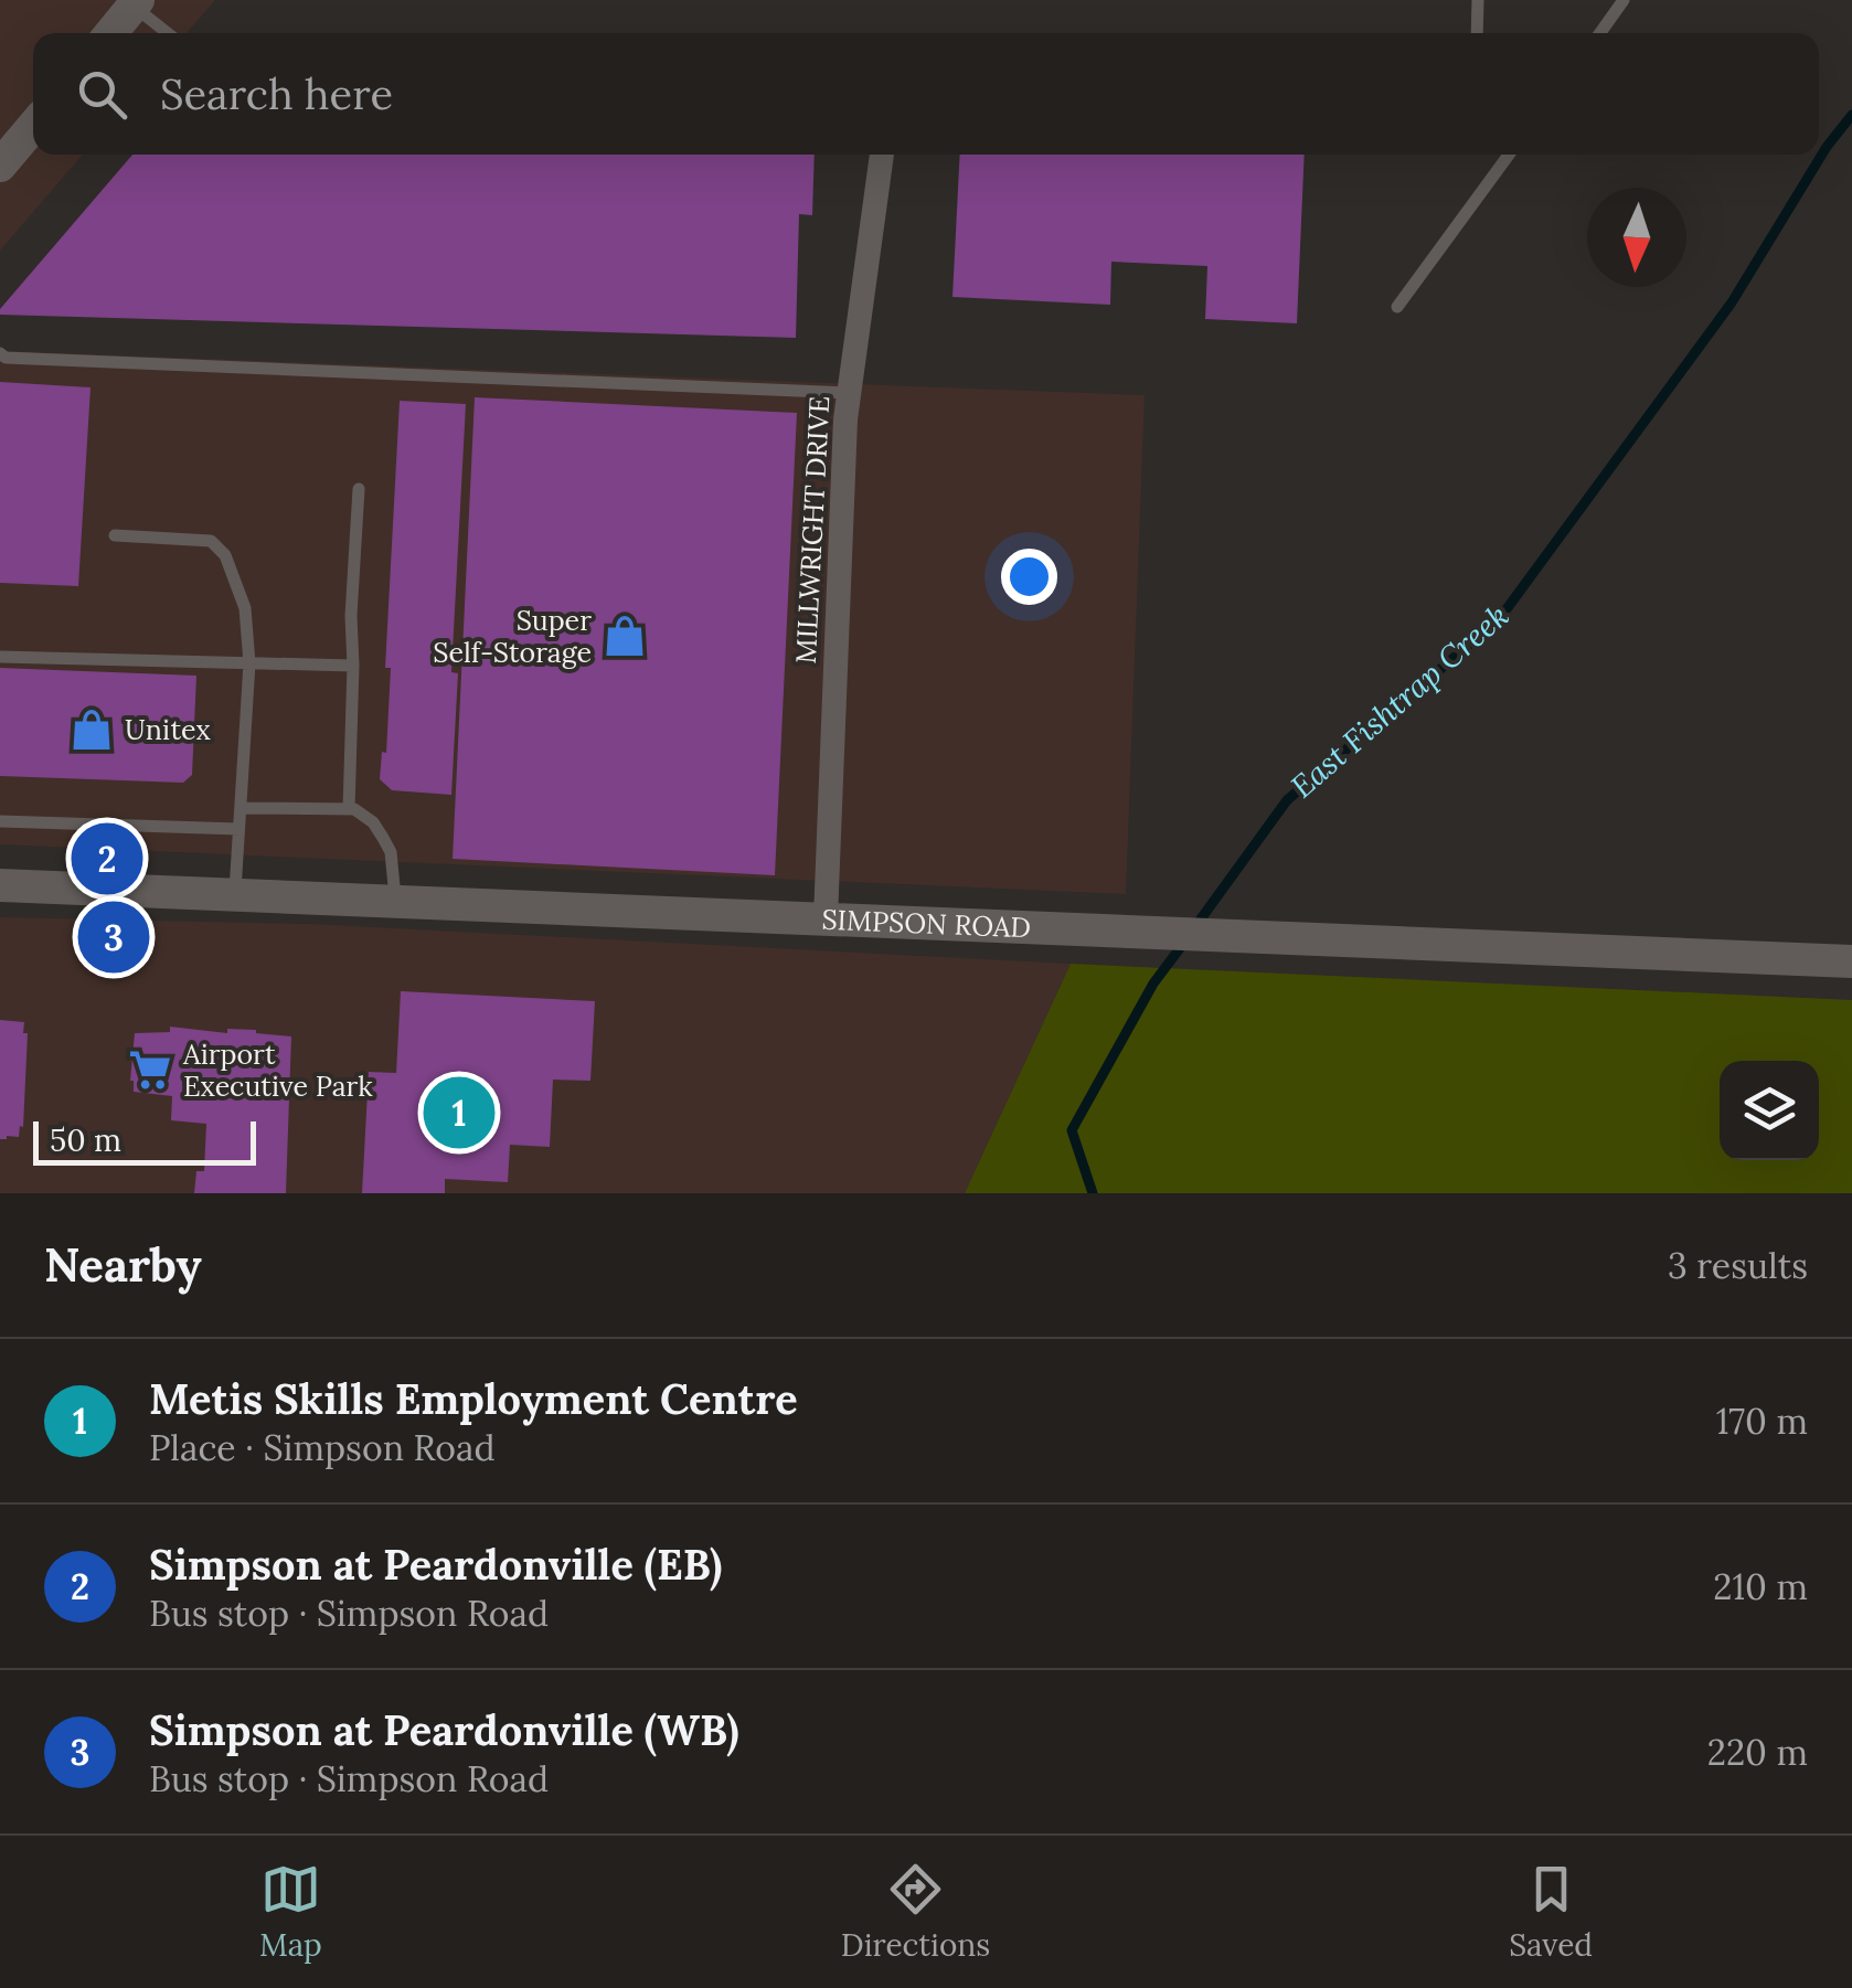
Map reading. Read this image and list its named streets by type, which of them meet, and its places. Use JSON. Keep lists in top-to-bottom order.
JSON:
{
  "streets": {
    "main road": ["SIMPSON ROAD"],
    "street": ["MILLWRIGHT DRIVE"]
  },
  "crossings": [
    ["MILLWRIGHT DRIVE", "SIMPSON ROAD"]
  ],
  "water": ["East Fishtrap Creek"],
  "places": {
    "shop": ["Super Self-Storage", "Unitex"],
    "supermarket": ["Airport Executive Park"]
  },
  "scale_bar": "50 m",
  "north": "bottom",
  "page": {
    "search": "Search here",
    "pins": ["2", "3", "1"],
    "scale": "50 m",
    "heading": ["Nearby", "3 results"],
    "list": [
      {
        "mark": "1",
        "name": "Metis Skills Employment Centre",
        "note": "Place · Simpson Road",
        "value": "170 m"
      },
      {
        "mark": "2",
        "name": "Simpson at Peardonville (EB)",
        "note": "Bus stop · Simpson Road",
        "value": "210 m"
      },
      {
        "mark": "3",
        "name": "Simpson at Peardonville (WB)",
        "note": "Bus stop · Simpson Road",
        "value": "220 m"
      }
    ],
    "nav": ["Map", "Directions", "Saved"]
  }
}
